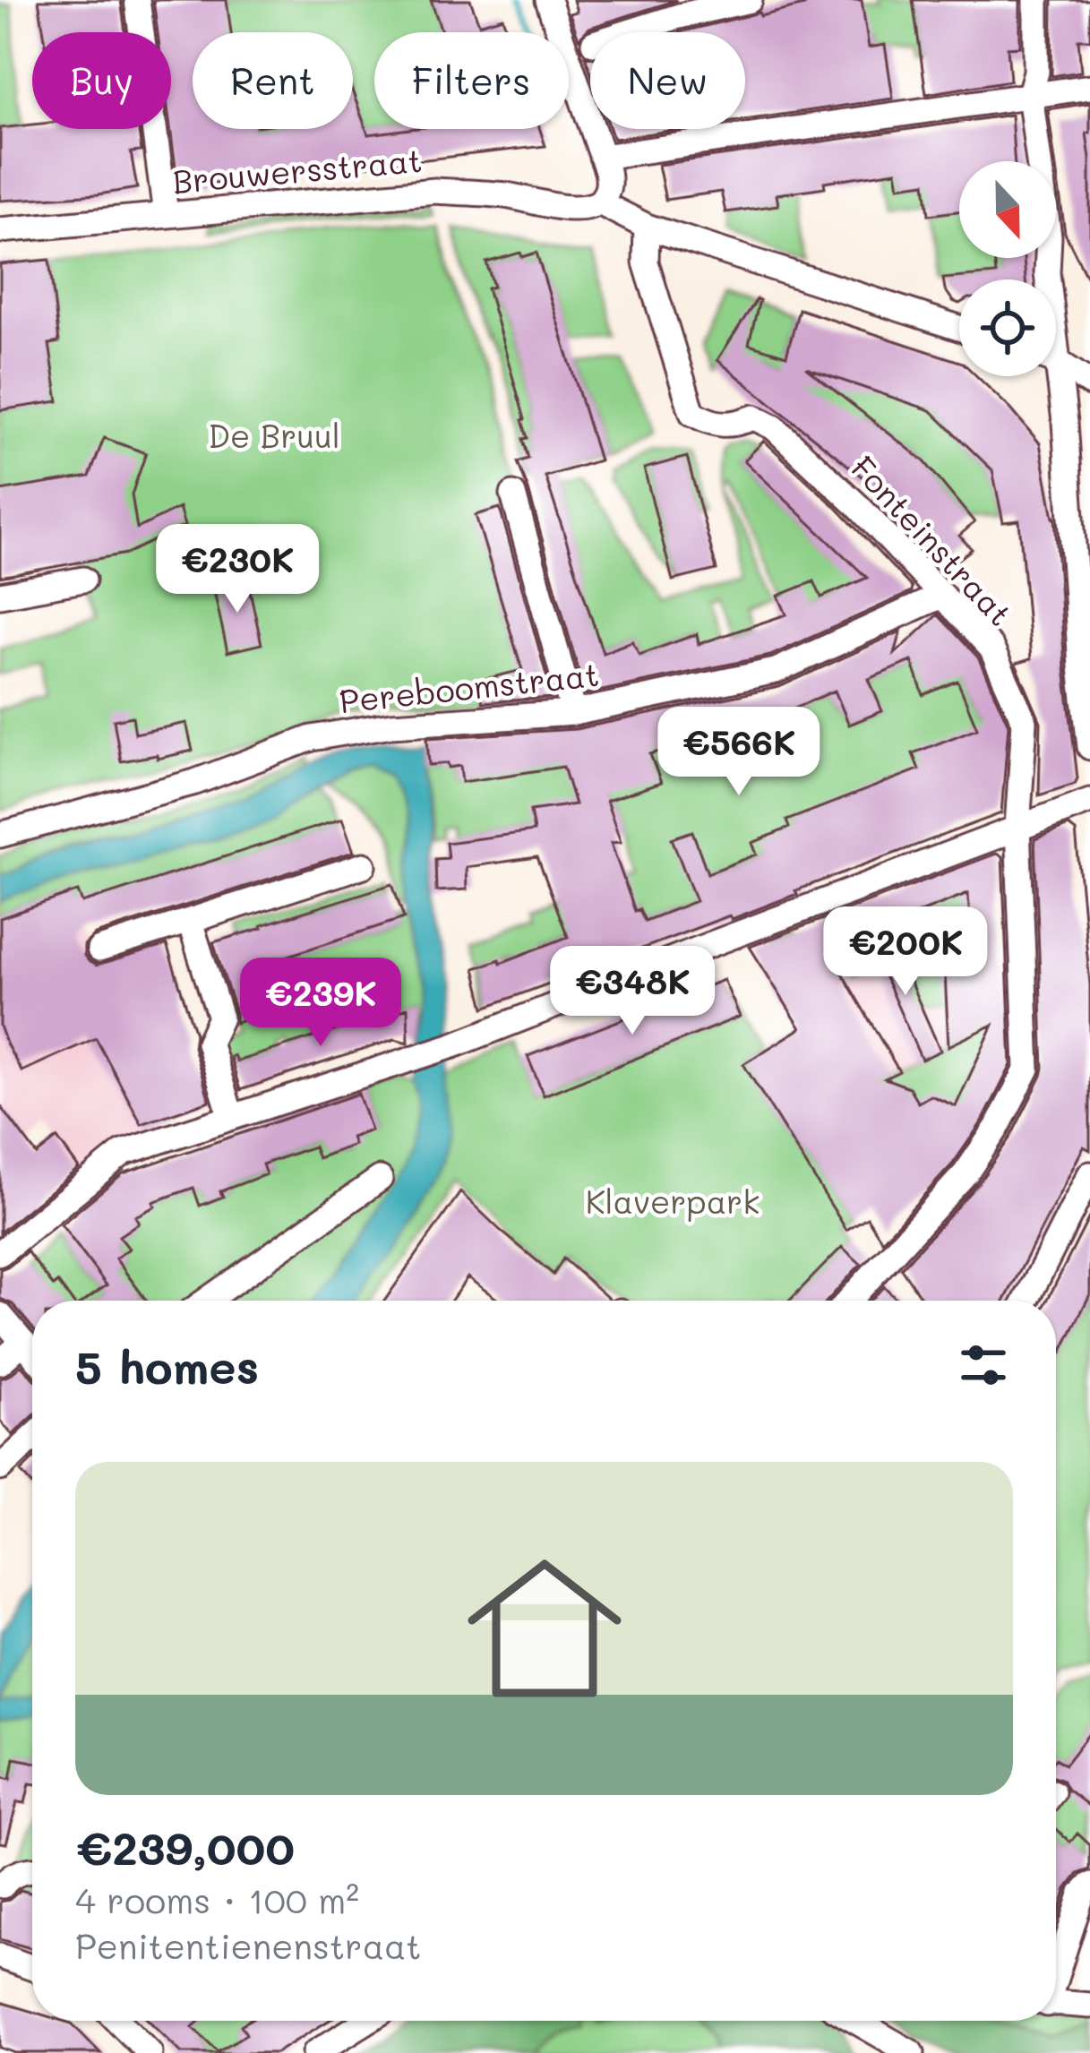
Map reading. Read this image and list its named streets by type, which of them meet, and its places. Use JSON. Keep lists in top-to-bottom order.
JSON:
{
  "streets": {
    "street": ["Brouwersstraat", "Fonteinstraat", "Pereboomstraat"]
  },
  "crossings": [
    ["Fonteinstraat", "Pereboomstraat"]
  ],
  "parks": ["De Bruul", "Klaverpark"],
  "north": "bottom",
  "page": {
    "chip": [
      "Buy",
      "Rent",
      "Filters",
      "New"
    ],
    "price": [
      "€230K",
      "€566K",
      "€200K",
      "€348K",
      "€239K"
    ],
    "heading": "5 homes",
    "list": [
      {
        "name": "€239,000",
        "note": "4 rooms · 100 m² · Penitentienenstraat"
      }
    ]
  }
}
